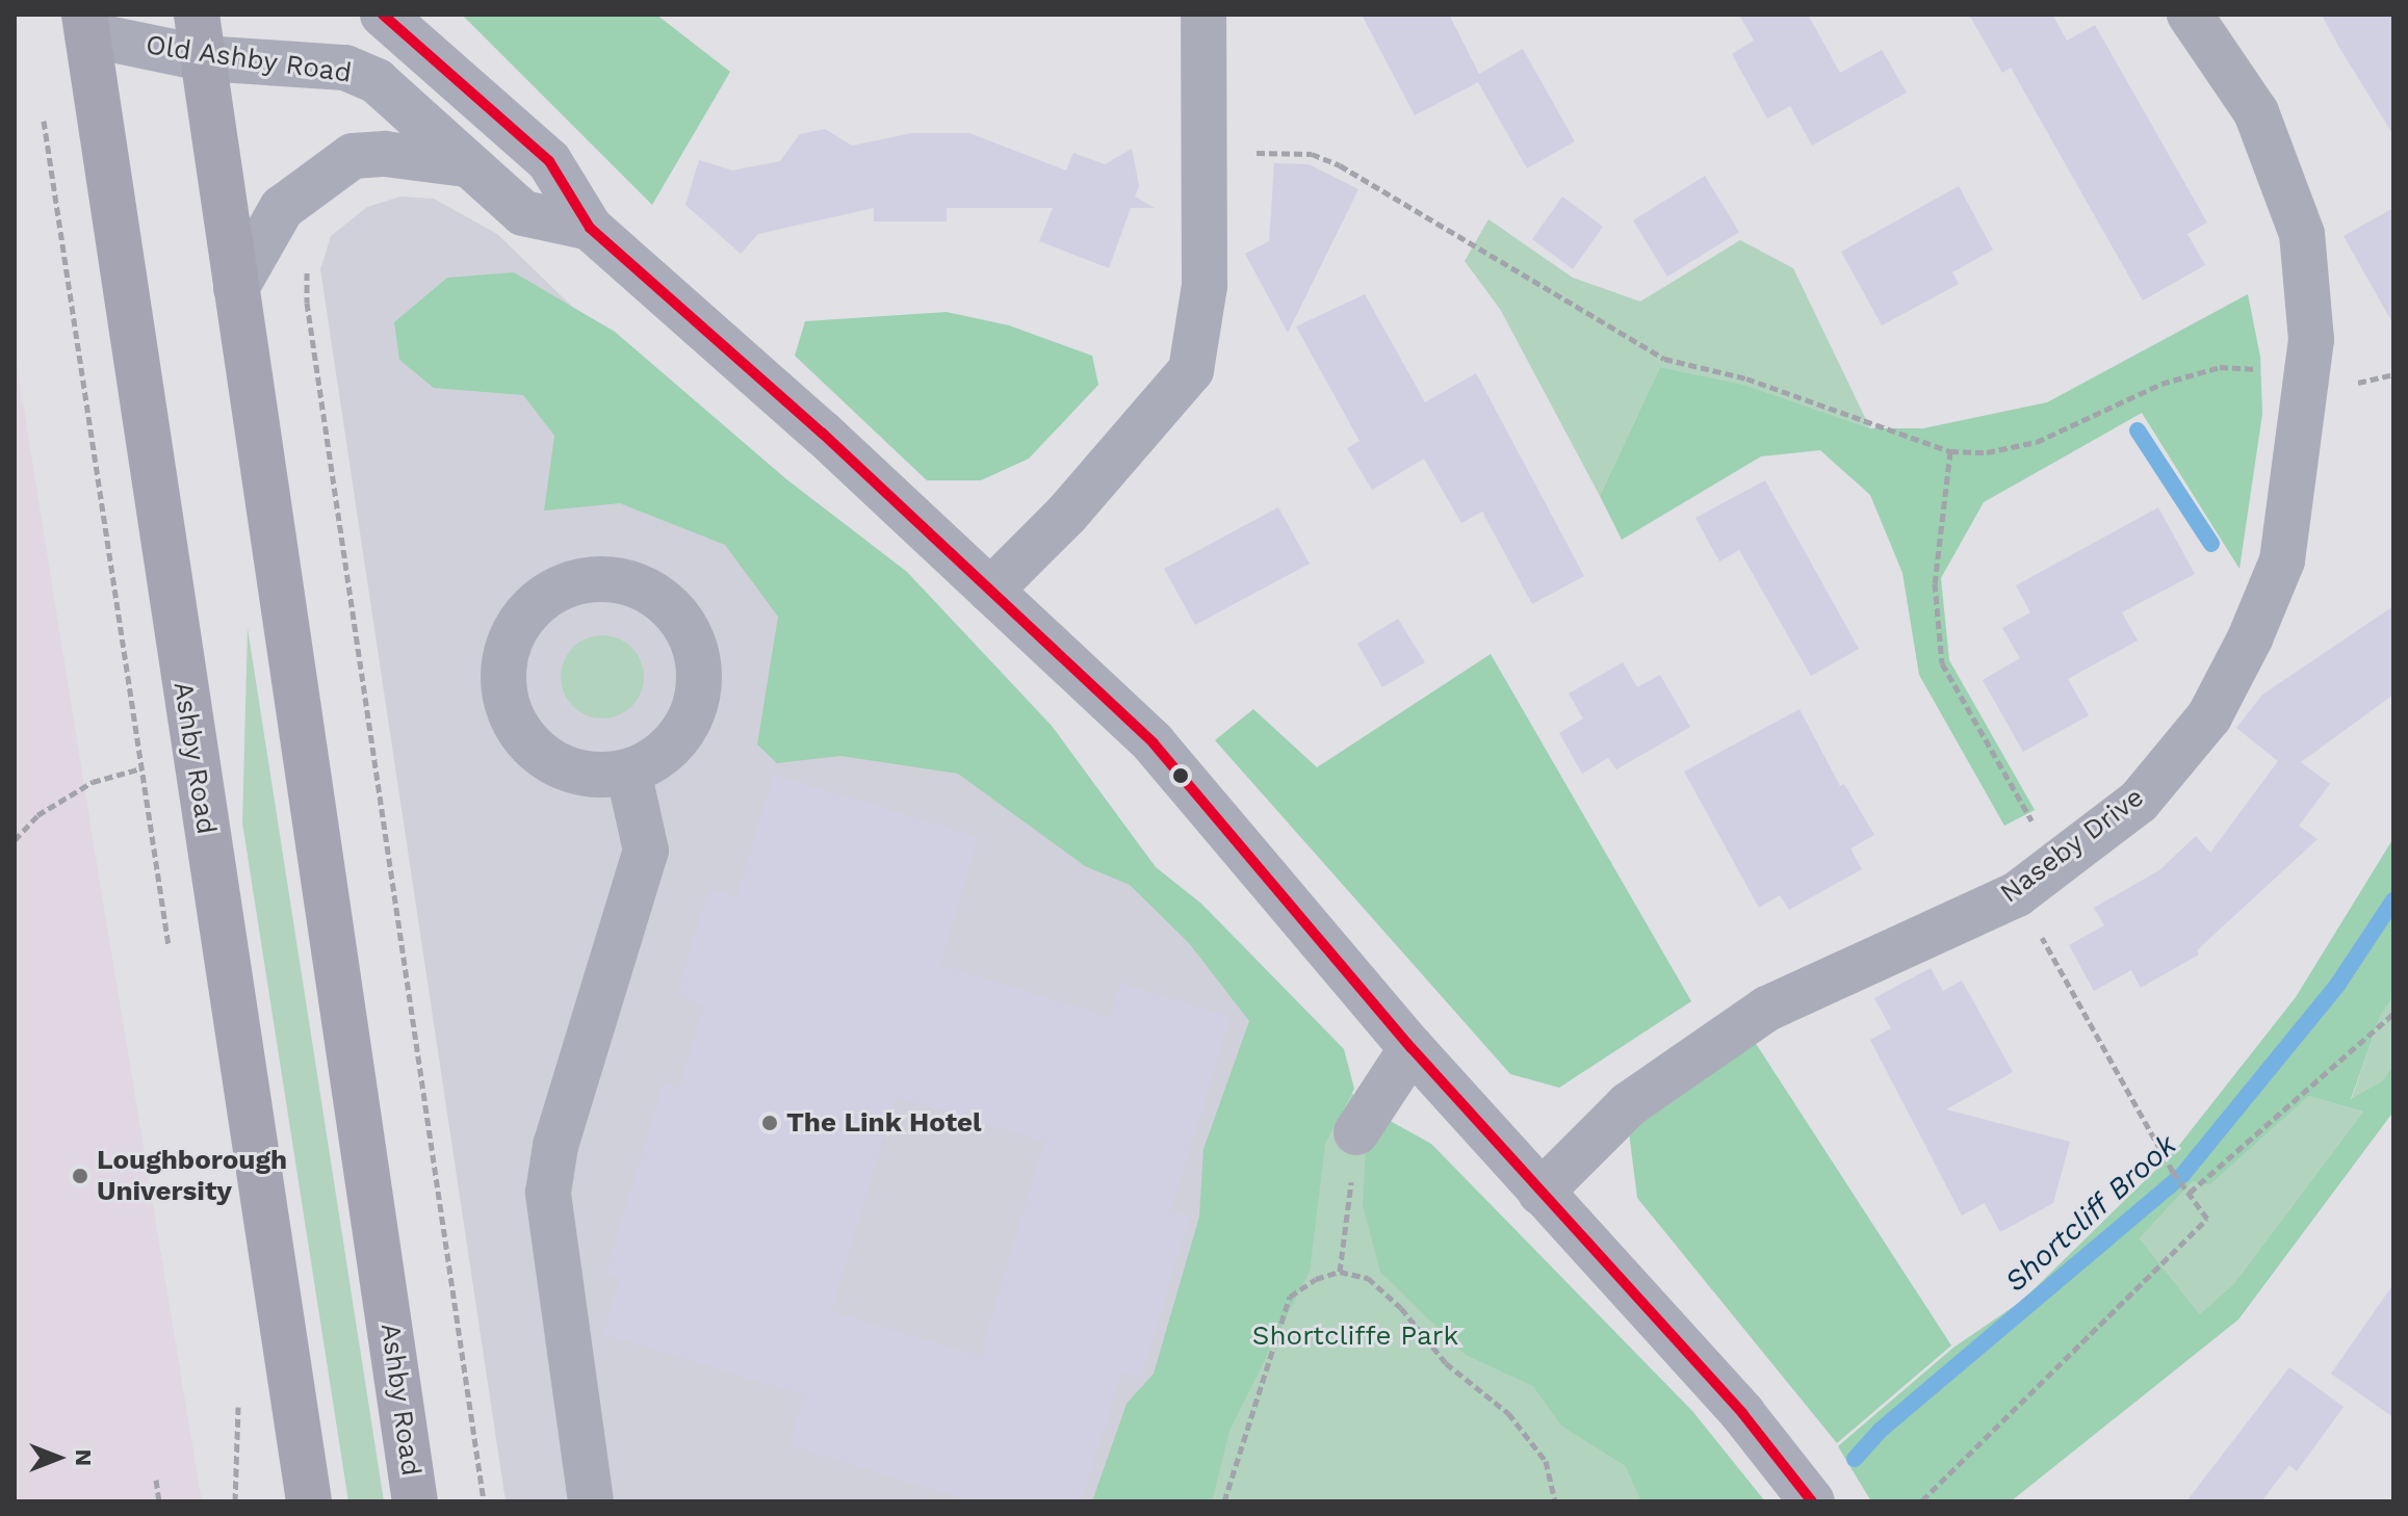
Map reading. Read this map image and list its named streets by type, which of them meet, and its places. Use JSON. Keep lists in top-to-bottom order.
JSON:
{
  "streets": {
    "main road": ["Ashby Road"],
    "street": ["Old Ashby Road", "Naseby Drive"]
  },
  "crossings": [
    ["Old Ashby Road", "Ashby Road"],
    ["Old Ashby Road", "Naseby Drive"]
  ],
  "water": ["Shortcliff Brook"],
  "parks": ["Shortcliffe Park"],
  "places": ["The Link Hotel", "Loughborough University"],
  "north": "right"
}
